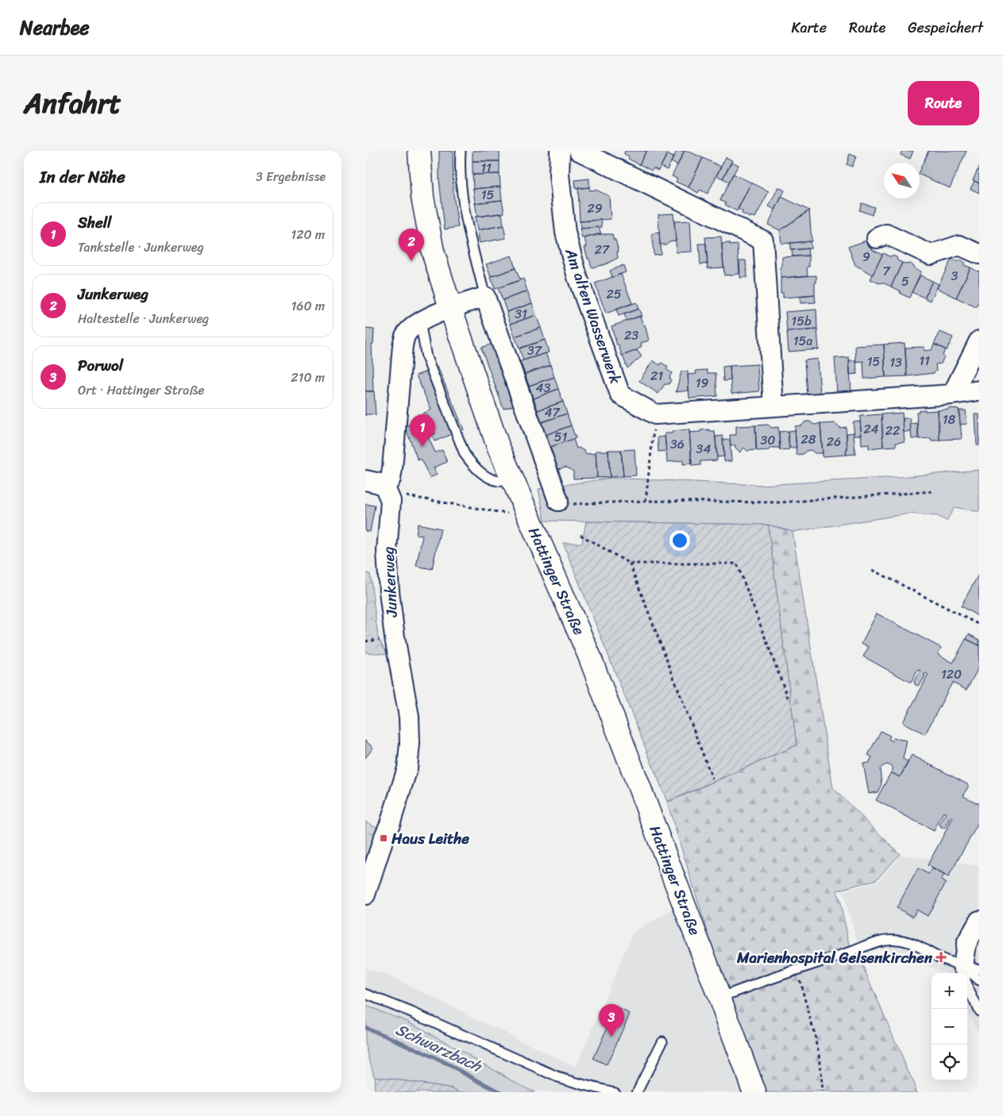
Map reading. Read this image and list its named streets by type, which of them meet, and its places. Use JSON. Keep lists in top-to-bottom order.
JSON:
{
  "streets": {
    "main road": ["Hattinger Straße"],
    "street": ["Am alten Wasserwerk", "Junkerweg"]
  },
  "water": ["Schwarzbach"],
  "places": {
    "transit": ["Haus Leithe"],
    "health": ["Marienhospital Gelsenkirchen"]
  },
  "house_numbers": [
    "11",
    "15",
    "29",
    "27",
    "9",
    "7",
    "3",
    "5",
    "25",
    "31",
    "15b",
    "23",
    "15a",
    "37",
    "11",
    "15",
    "13",
    "21",
    "19",
    "43",
    "47",
    "18",
    "24",
    "22",
    "51",
    "28",
    "30",
    "26",
    "36",
    "34",
    "120"
  ],
  "north": "top left",
  "page": {
    "header": "Nearbee",
    "nav": ["Karte", "Route", "Gespeichert"],
    "title": "Anfahrt",
    "buttons": "Route",
    "heading": ["In der Nähe", "3 Ergebnisse"],
    "list": [
      {
        "mark": "1",
        "name": "Shell",
        "note": "Tankstelle · Junkerweg",
        "value": "120 m"
      },
      {
        "mark": "2",
        "name": "Junkerweg",
        "note": "Haltestelle · Junkerweg",
        "value": "160 m"
      },
      {
        "mark": "3",
        "name": "Porwol",
        "note": "Ort · Hattinger Straße",
        "value": "210 m"
      }
    ],
    "pins": ["2", "1", "3"],
    "map_buttons": ["+", "−"]
  }
}
